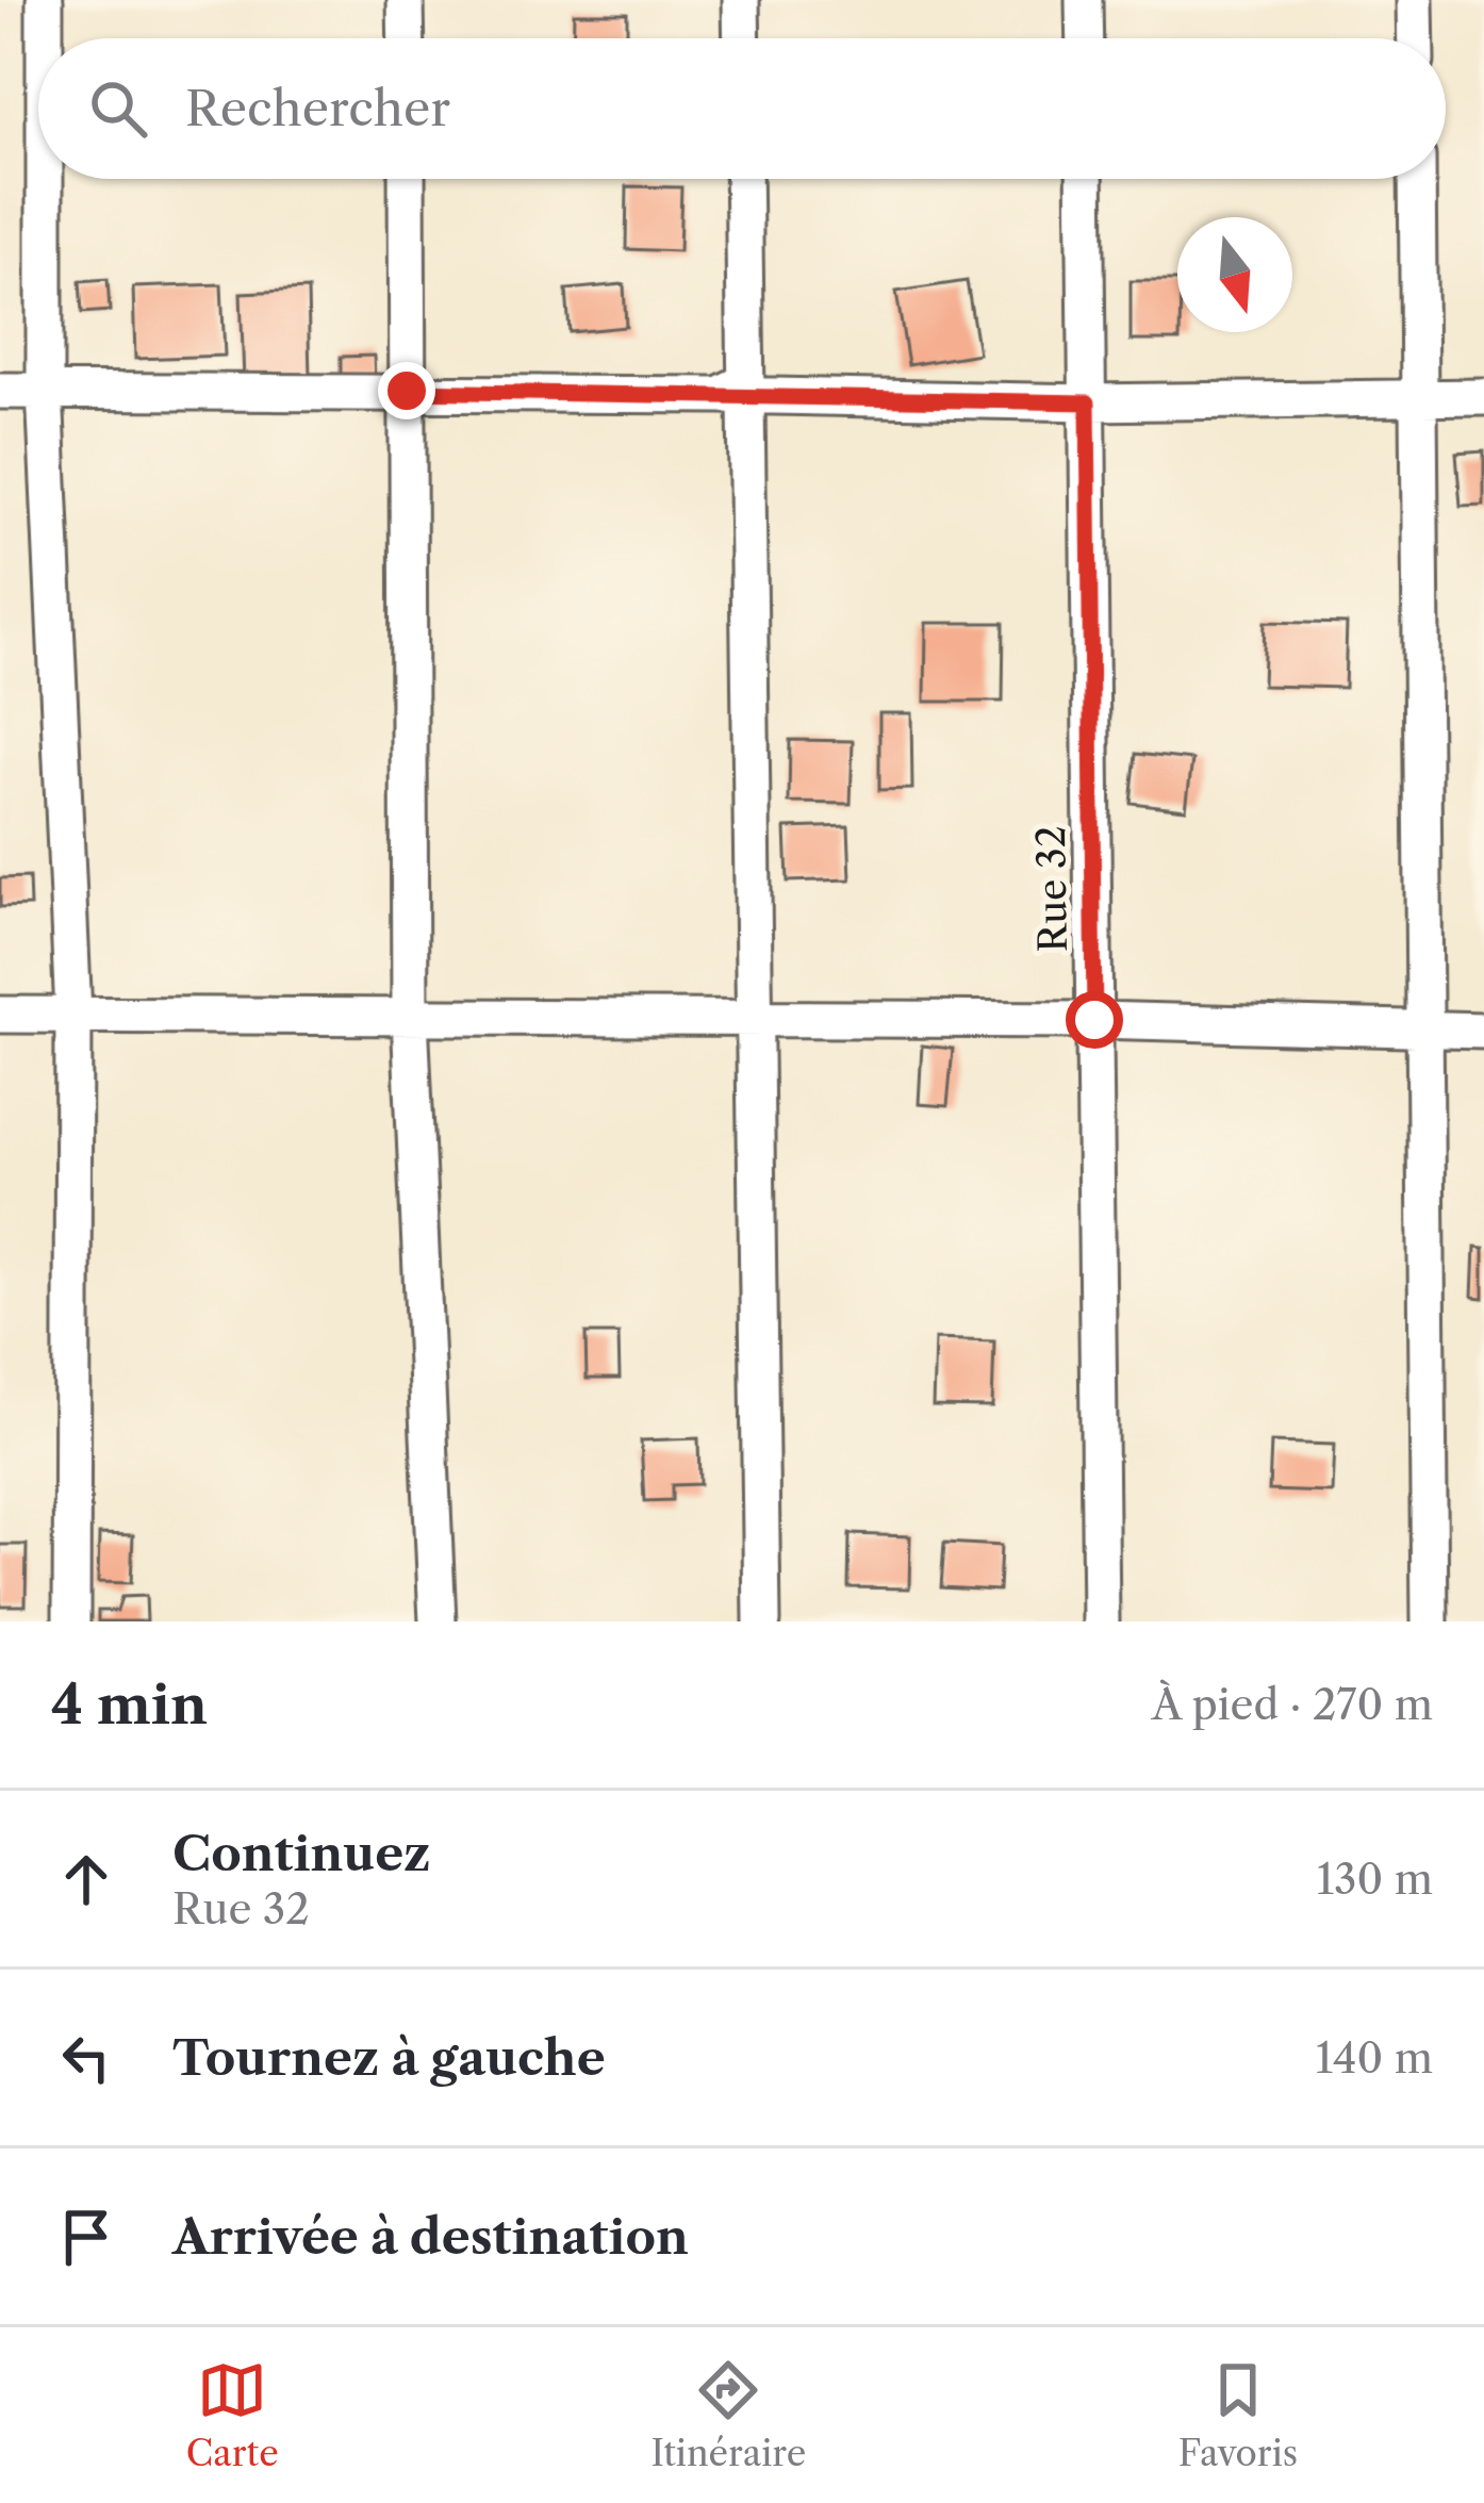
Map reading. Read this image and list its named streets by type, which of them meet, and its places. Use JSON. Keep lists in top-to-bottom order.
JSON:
{
  "streets": {
    "street": ["Rue 32"]
  },
  "north": "bottom",
  "page": {
    "search": "Rechercher",
    "heading": ["4 min", "À pied · 270 m"],
    "list": [
      ["Continuez", "Rue 32", "130 m"],
      ["Tournez à gauche", "140 m"],
      "Arrivée à destination"
    ],
    "nav": ["Carte", "Itinéraire", "Favoris"]
  }
}
